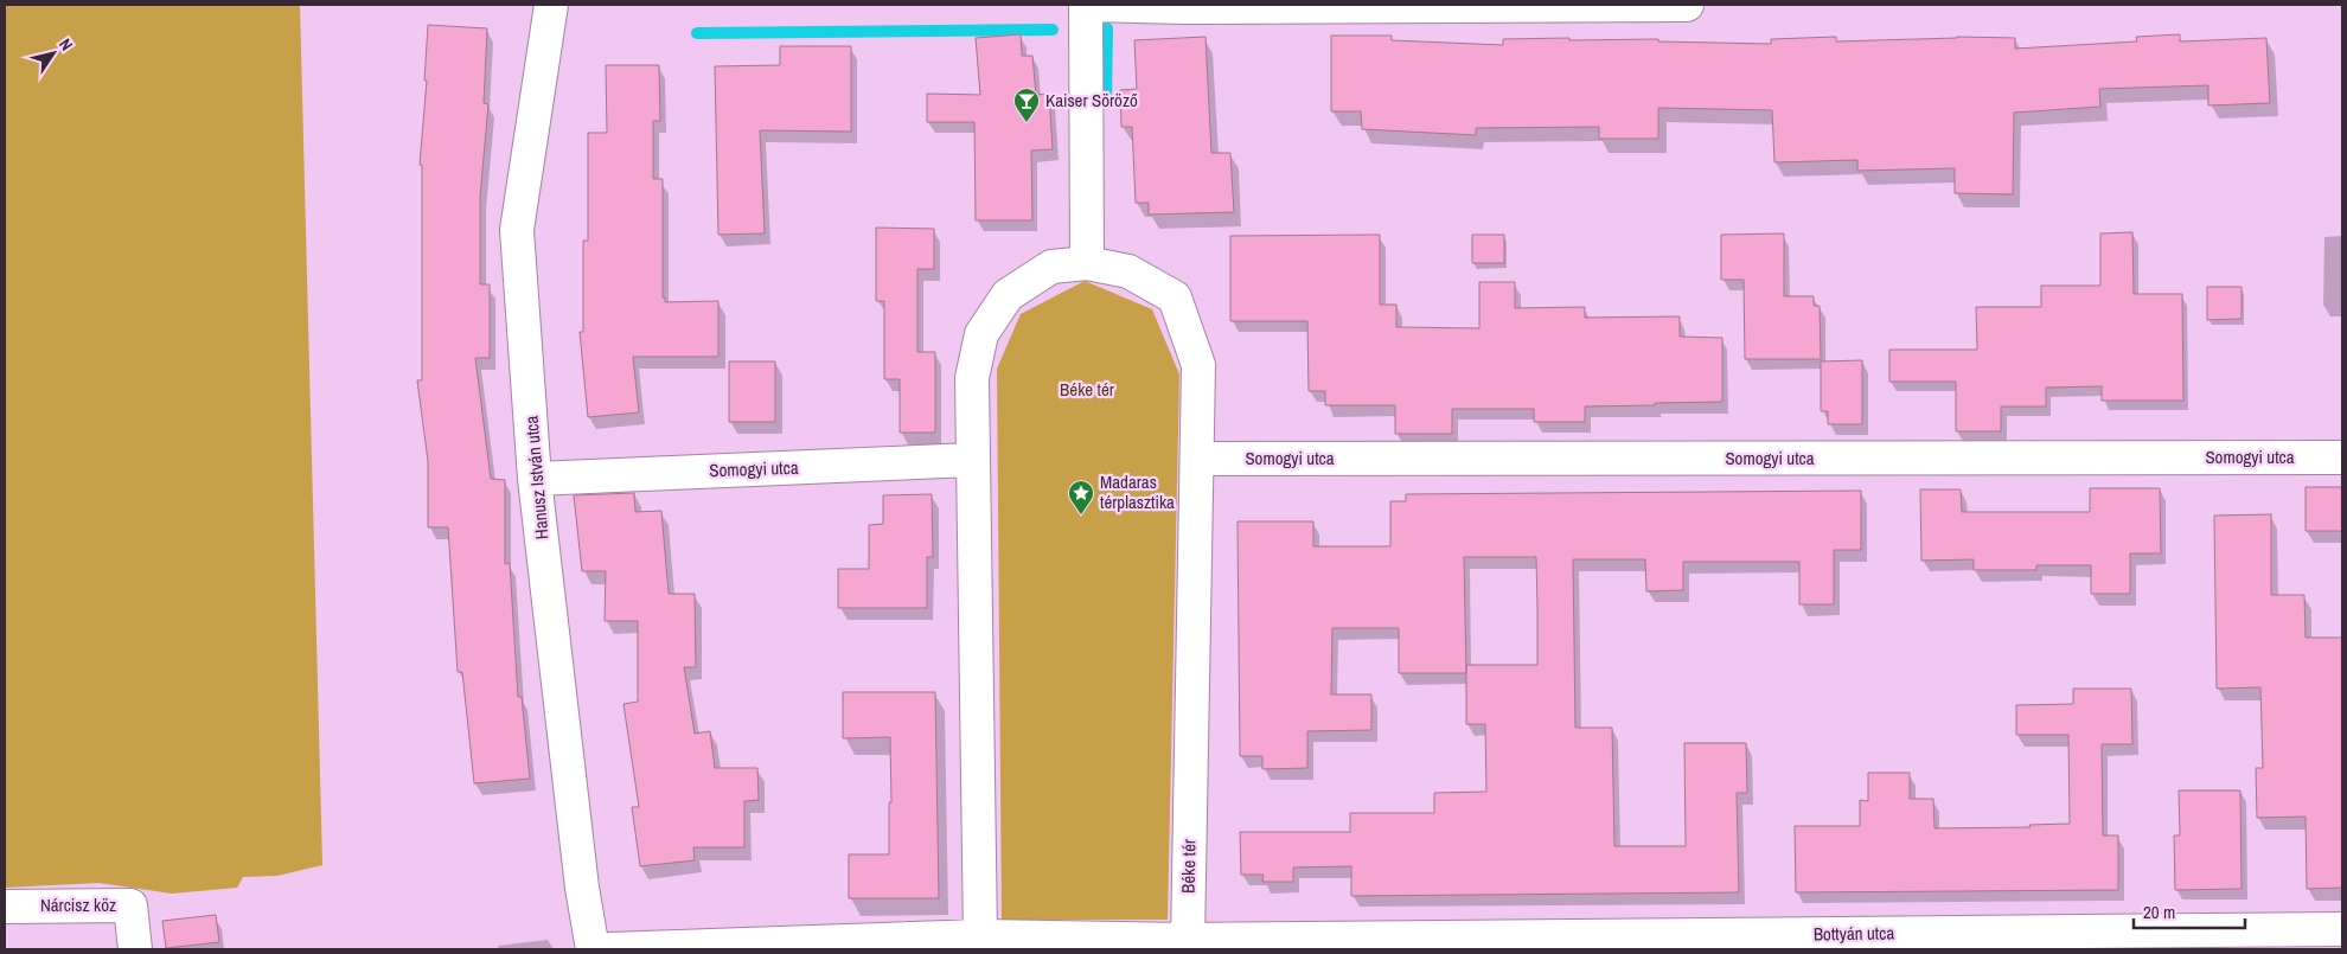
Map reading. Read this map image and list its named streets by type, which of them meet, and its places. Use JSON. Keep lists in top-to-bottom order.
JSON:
{
  "streets": {
    "street": [
      "Somogyi utca",
      "Hanusz István utca",
      "Béke tér",
      "Nárcisz köz",
      "Bottyán utca"
    ]
  },
  "crossings": [
    ["Somogyi utca", "Hanusz István utca"],
    ["Somogyi utca", "Béke tér"],
    ["Béke tér", "Bottyán utca"]
  ],
  "parks": ["Béke tér"],
  "places": {
    "bar": ["Kaiser Söröző"],
    "place": ["Madaras térplasztika"]
  },
  "scale_bar": "20 m",
  "north": "top right"
}
